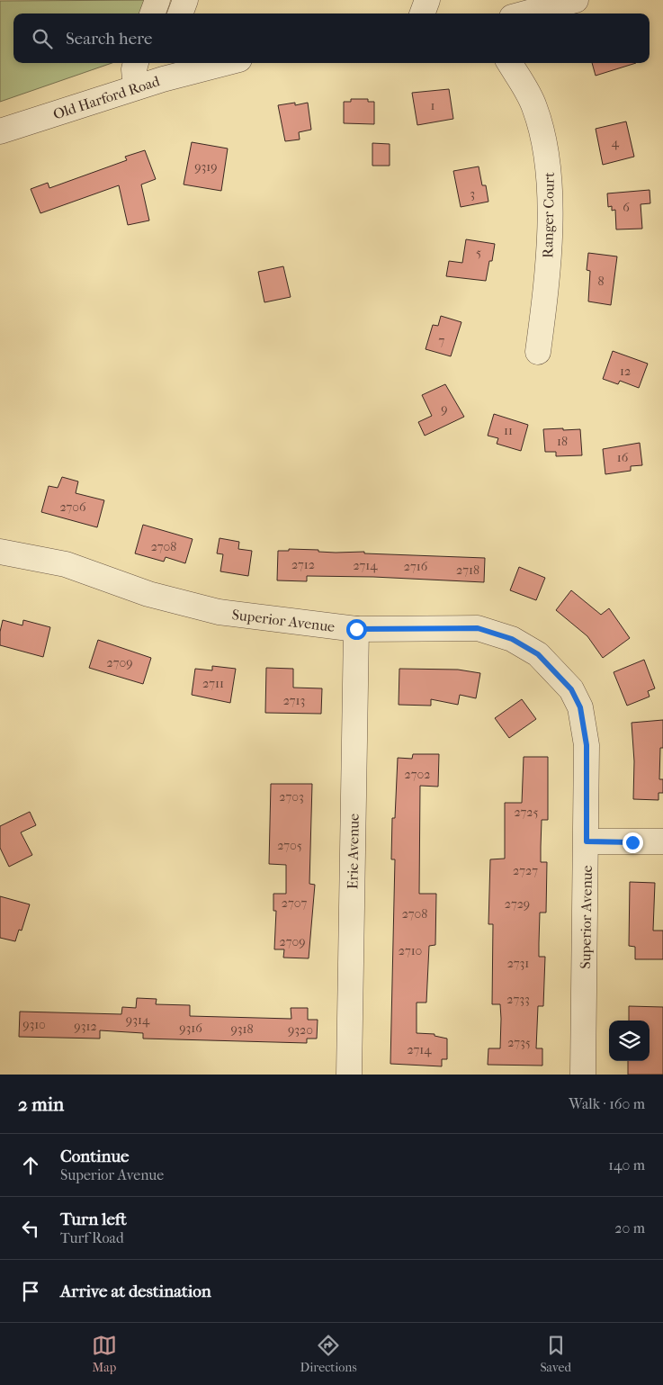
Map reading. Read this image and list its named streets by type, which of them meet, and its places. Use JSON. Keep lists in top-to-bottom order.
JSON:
{
  "streets": {
    "street": [
      "Old Harford Road",
      "Ranger Court",
      "Superior Avenue",
      "Erie Avenue"
    ]
  },
  "crossings": [
    ["Superior Avenue", "Erie Avenue"]
  ],
  "house_numbers": [
    "1",
    "4",
    "9319",
    "3",
    "6",
    "5",
    "8",
    "7",
    "12",
    "9",
    "11",
    "18",
    "16",
    "2706",
    "2708",
    "2712",
    "2714",
    "2716",
    "2718",
    "2709",
    "2711",
    "2713",
    "2702",
    "2703",
    "2725",
    "2705",
    "2727",
    "2707",
    "2729",
    "2708",
    "2709",
    "2710",
    "2731",
    "2733",
    "9314",
    "9310",
    "9312",
    "9316",
    "9318",
    "9320",
    "2735",
    "2714"
  ],
  "page": {
    "search": "Search here",
    "heading": ["2 min", "Walk · 160 m"],
    "list": [
      ["Continue", "Superior Avenue", "140 m"],
      ["Turn left", "Turf Road", "20 m"],
      "Arrive at destination"
    ],
    "nav": ["Map", "Directions", "Saved"]
  }
}
